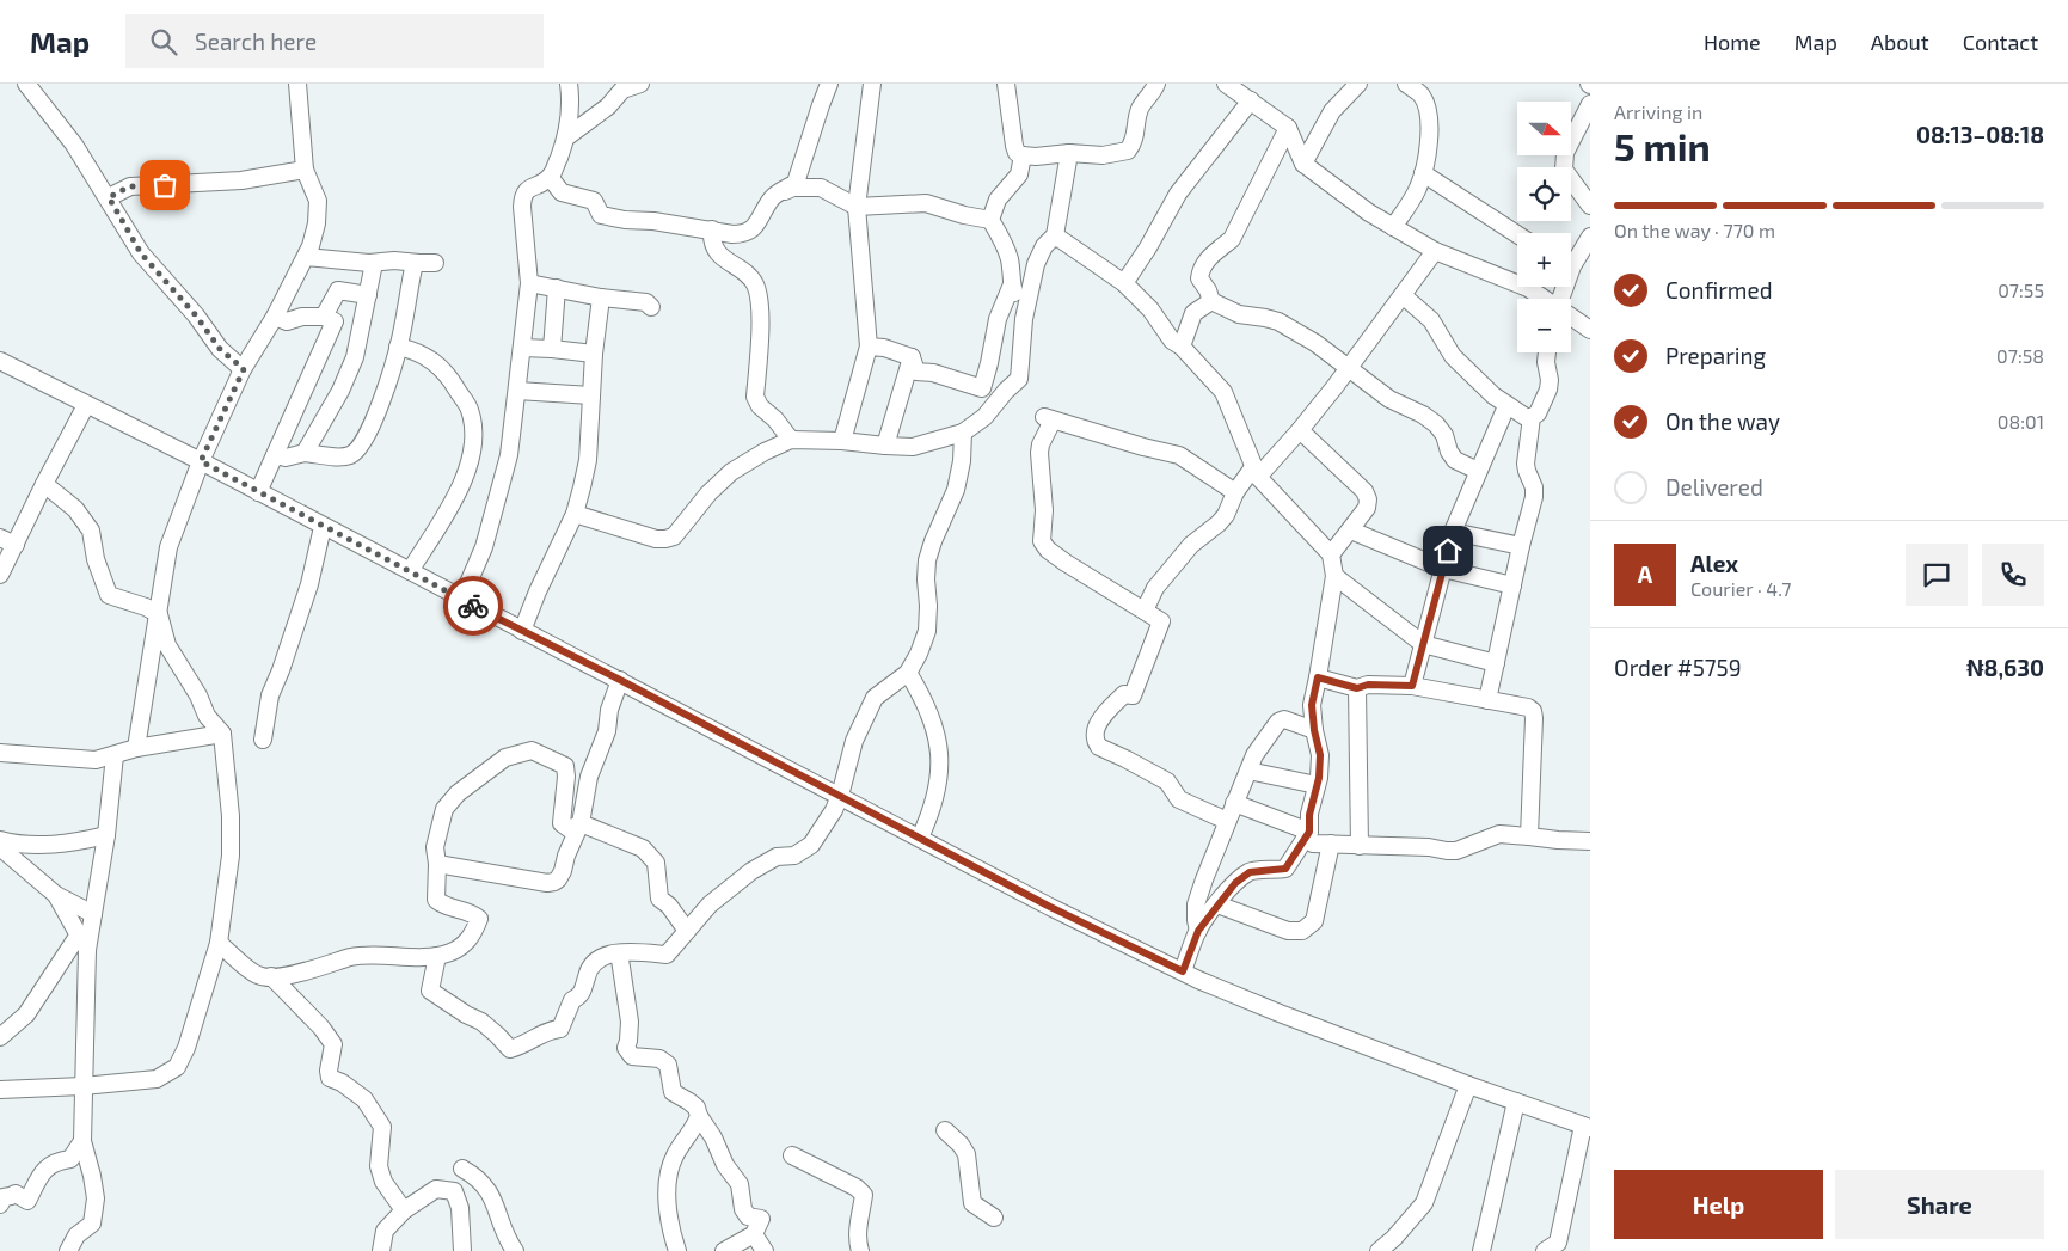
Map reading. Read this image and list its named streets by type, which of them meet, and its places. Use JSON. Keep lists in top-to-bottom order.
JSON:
{
  "north": "right",
  "page": {
    "header": "Map",
    "search": "Search here",
    "nav": [
      "Home",
      "Map",
      "About",
      "Contact"
    ],
    "heading": ["5 min", "Arriving in", "08:13–08:18"],
    "panel": [
      "Alex",
      "Courier · 4.7",
      "Order #5759",
      "₦8,630"
    ],
    "map_buttons": ["+", "−"],
    "bar": "On the way · 770 m",
    "list": [
      ["Confirmed", "07:55"],
      ["Preparing", "07:58"],
      ["On the way", "08:01"],
      "Delivered"
    ],
    "round": "A",
    "buttons": ["Help", "Share"]
  }
}
